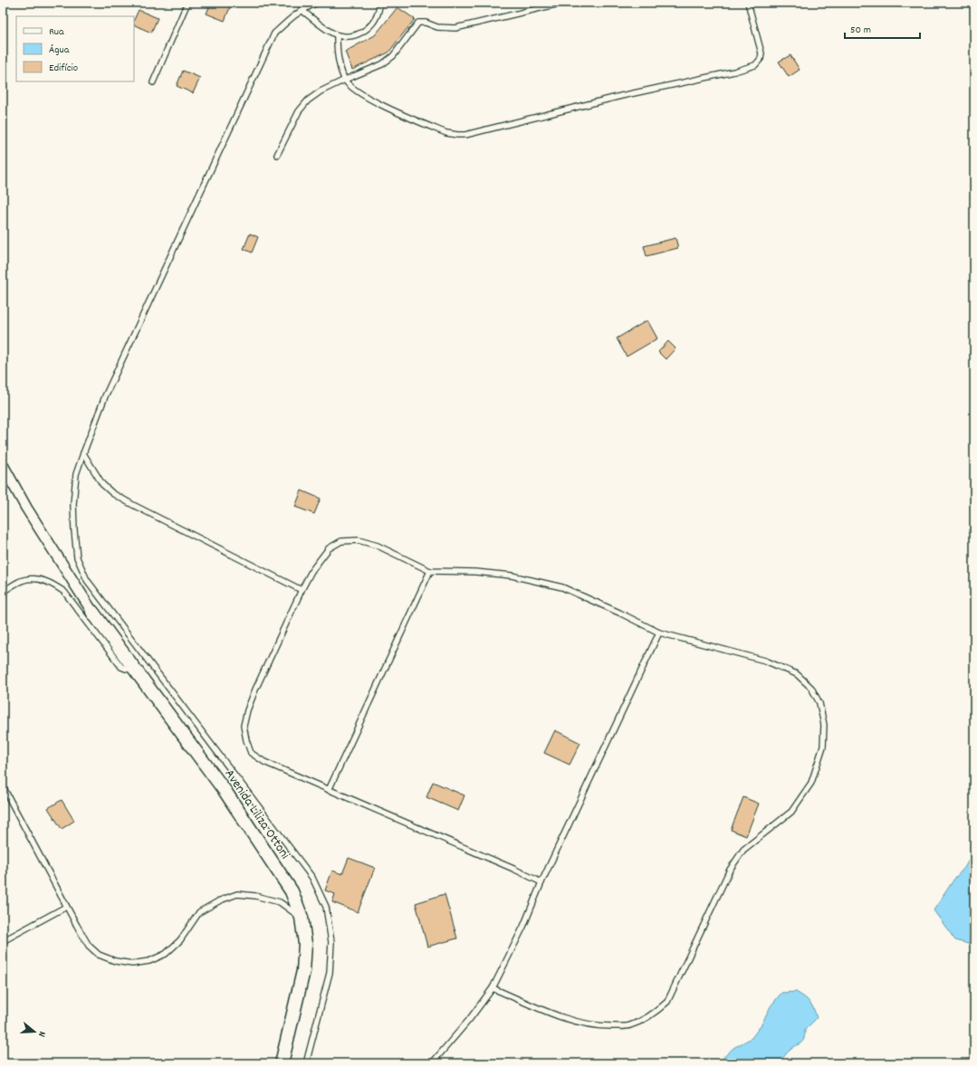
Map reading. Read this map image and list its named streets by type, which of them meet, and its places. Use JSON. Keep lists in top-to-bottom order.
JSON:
{
  "streets": {
    "street": ["Avenida Liliza Ottoni"]
  },
  "legend": ["Rua", "Água", "Edifício"],
  "scale_bar": "50 m",
  "north": "right"
}
